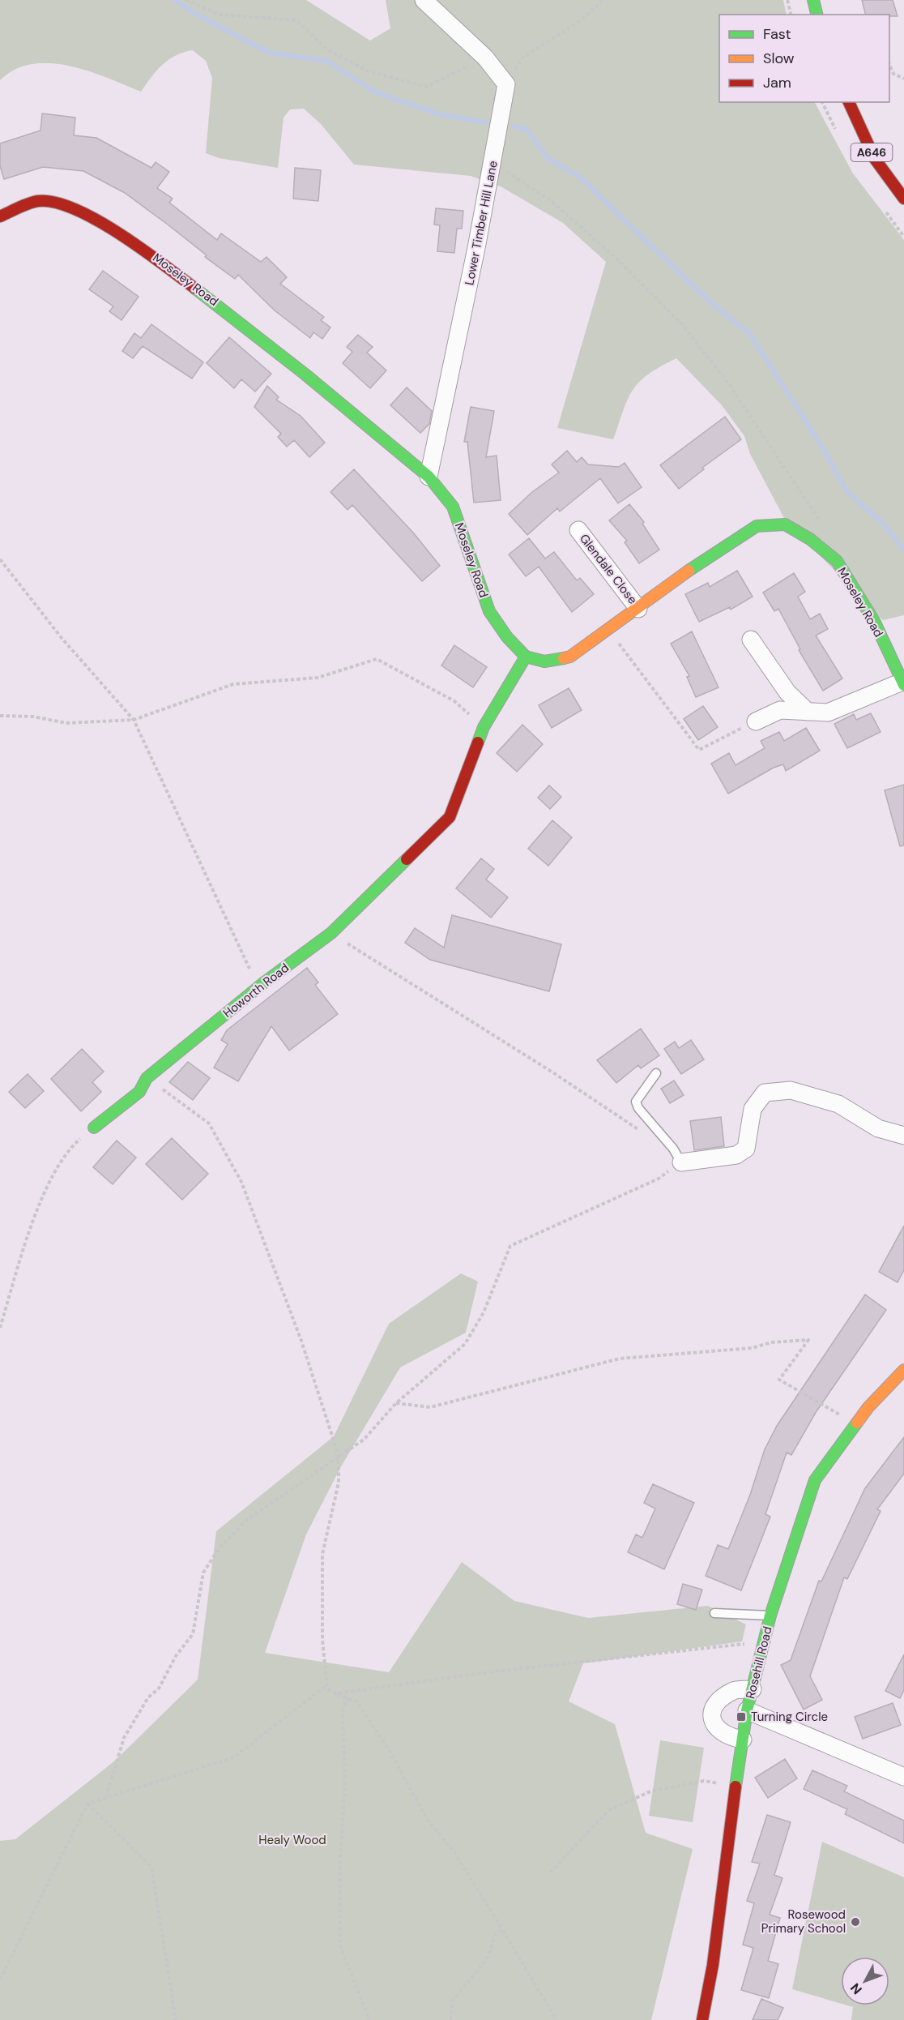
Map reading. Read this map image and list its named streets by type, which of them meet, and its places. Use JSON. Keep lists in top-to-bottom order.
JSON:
{
  "streets": {
    "main road": [
      "A646",
      "Moseley Road",
      "Howorth Road",
      "Rosehill Road"
    ],
    "street": ["Lower Timber Hill Lane", "Glendale Close"]
  },
  "crossings": [
    ["Lower Timber Hill Lane", "Moseley Road"],
    ["Moseley Road", "Glendale Close"],
    ["Moseley Road", "Howorth Road"]
  ],
  "parks": ["Healy Wood"],
  "places": {
    "transit": ["Turning Circle"],
    "other": ["Rosewood Primary School"]
  },
  "legend": ["Fast", "Slow", "Jam"],
  "north": "bottom left"
}
